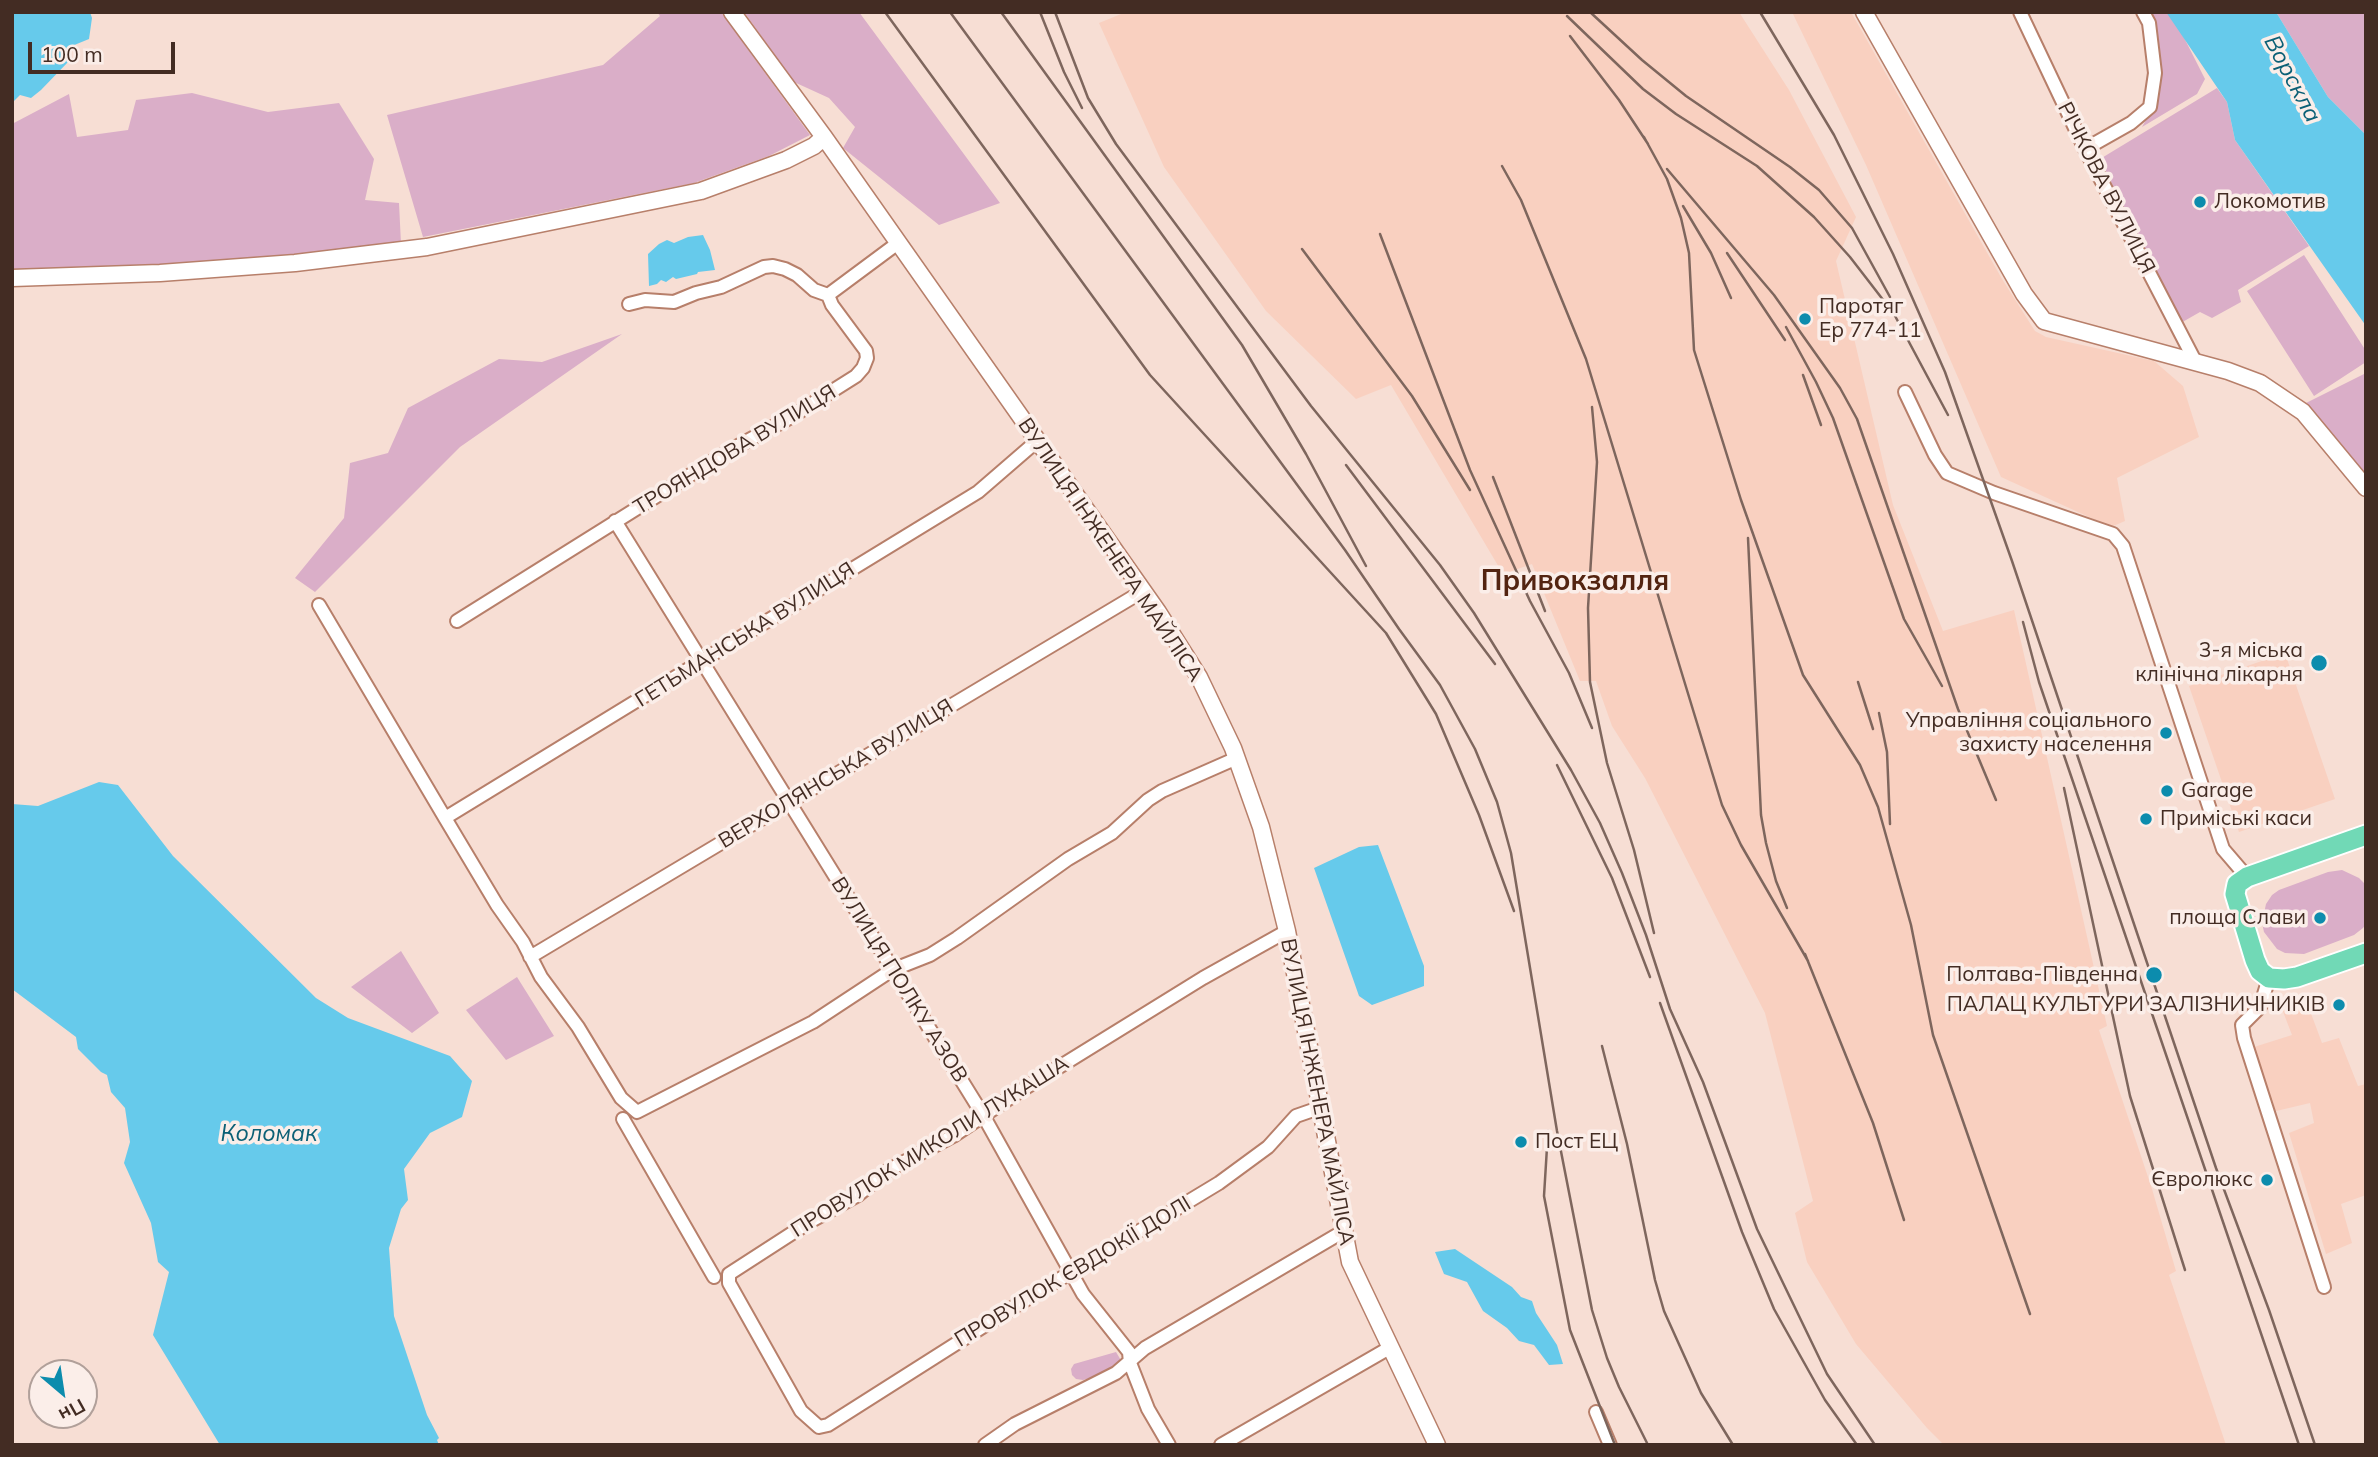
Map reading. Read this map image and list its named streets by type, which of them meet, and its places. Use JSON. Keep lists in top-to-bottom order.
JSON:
{
  "streets": {
    "street": [
      "РІЧКОВА ВУЛИЦЯ",
      "ТРОЯНДОВА ВУЛИЦЯ",
      "ВУЛИЦЯ ІНЖЕНЕРА МАЙЛІСА",
      "ГЕТЬМАНСЬКА ВУЛИЦЯ",
      "ВЕРХОЛЯНСЬКА ВУЛИЦЯ",
      "ВУЛИЦЯ ПОЛКУ АЗОВ",
      "ПРОВУЛОК МИКОЛИ ЛУКАША",
      "ПРОВУЛОК ЄВДОКІЇ ДОЛІ"
    ]
  },
  "crossings": [
    ["ТРОЯНДОВА ВУЛИЦЯ", "ВУЛИЦЯ ПОЛКУ АЗОВ"],
    ["ВУЛИЦЯ ІНЖЕНЕРА МАЙЛІСА", "ГЕТЬМАНСЬКА ВУЛИЦЯ"],
    ["ВУЛИЦЯ ІНЖЕНЕРА МАЙЛІСА", "ВЕРХОЛЯНСЬКА ВУЛИЦЯ"],
    ["ВУЛИЦЯ ІНЖЕНЕРА МАЙЛІСА", "ПРОВУЛОК МИКОЛИ ЛУКАША"],
    ["ВУЛИЦЯ ІНЖЕНЕРА МАЙЛІСА", "ПРОВУЛОК ЄВДОКІЇ ДОЛІ"],
    ["ГЕТЬМАНСЬКА ВУЛИЦЯ", "ВУЛИЦЯ ПОЛКУ АЗОВ"],
    ["ВЕРХОЛЯНСЬКА ВУЛИЦЯ", "ВУЛИЦЯ ПОЛКУ АЗОВ"],
    ["ВУЛИЦЯ ПОЛКУ АЗОВ", "ПРОВУЛОК МИКОЛИ ЛУКАША"],
    ["ВУЛИЦЯ ПОЛКУ АЗОВ", "ПРОВУЛОК ЄВДОКІЇ ДОЛІ"],
    ["ПРОВУЛОК МИКОЛИ ЛУКАША", "ПРОВУЛОК ЄВДОКІЇ ДОЛІ"]
  ],
  "districts": ["Привокзалля"],
  "water": ["Ворскла", "Коломак"],
  "places": [
    "Локомотив",
    "Паротяг Ер 774-11",
    "3-я міська клінічна лікарня",
    "Управління соціального захисту населення",
    "Garage",
    "Приміські каси",
    "площа Слави",
    "Полтава-Південна",
    "ПАЛАЦ КУЛЬТУРИ ЗАЛIЗНИЧНИКIВ",
    "Пост ЕЦ",
    "Євролюкс"
  ],
  "scale_bar": "100 m",
  "north": "bottom right"
}
